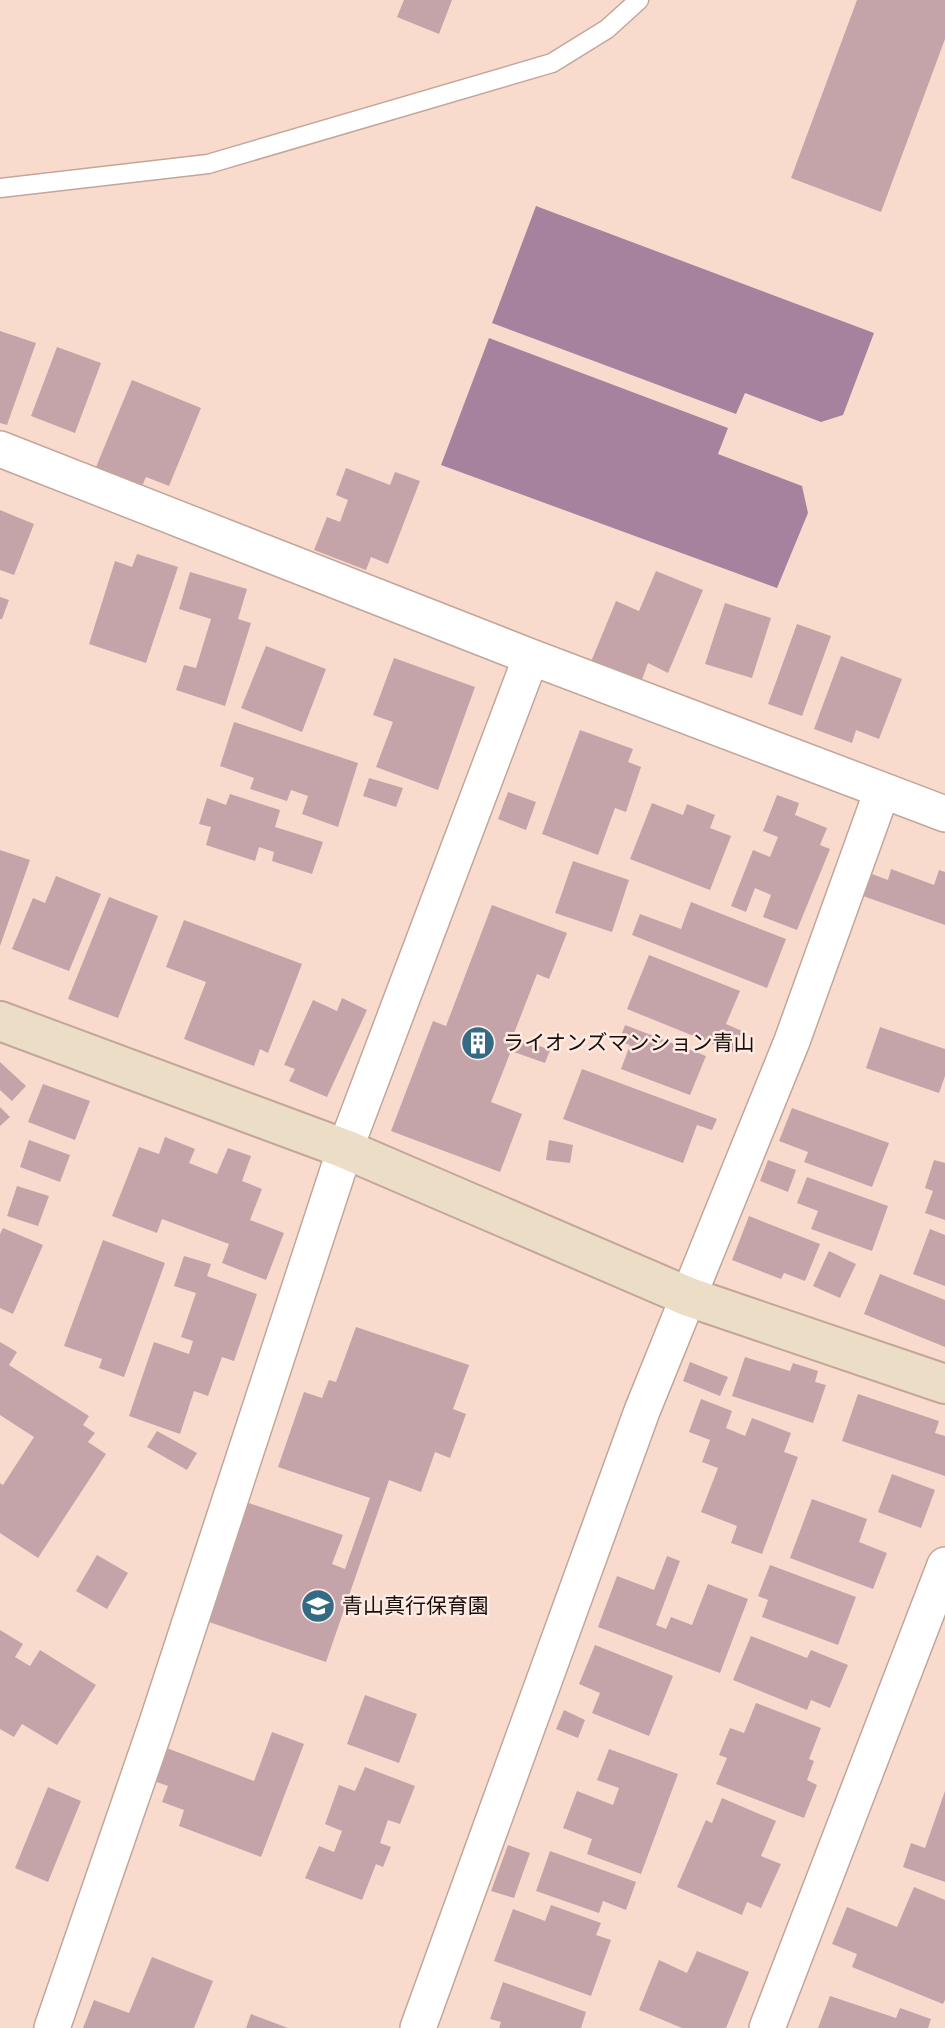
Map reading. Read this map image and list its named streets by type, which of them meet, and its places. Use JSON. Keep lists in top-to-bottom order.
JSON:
{
  "places": {
    "building": ["ライオンズマンション青山"],
    "school or university": ["青山真行保育園"]
  }
}
